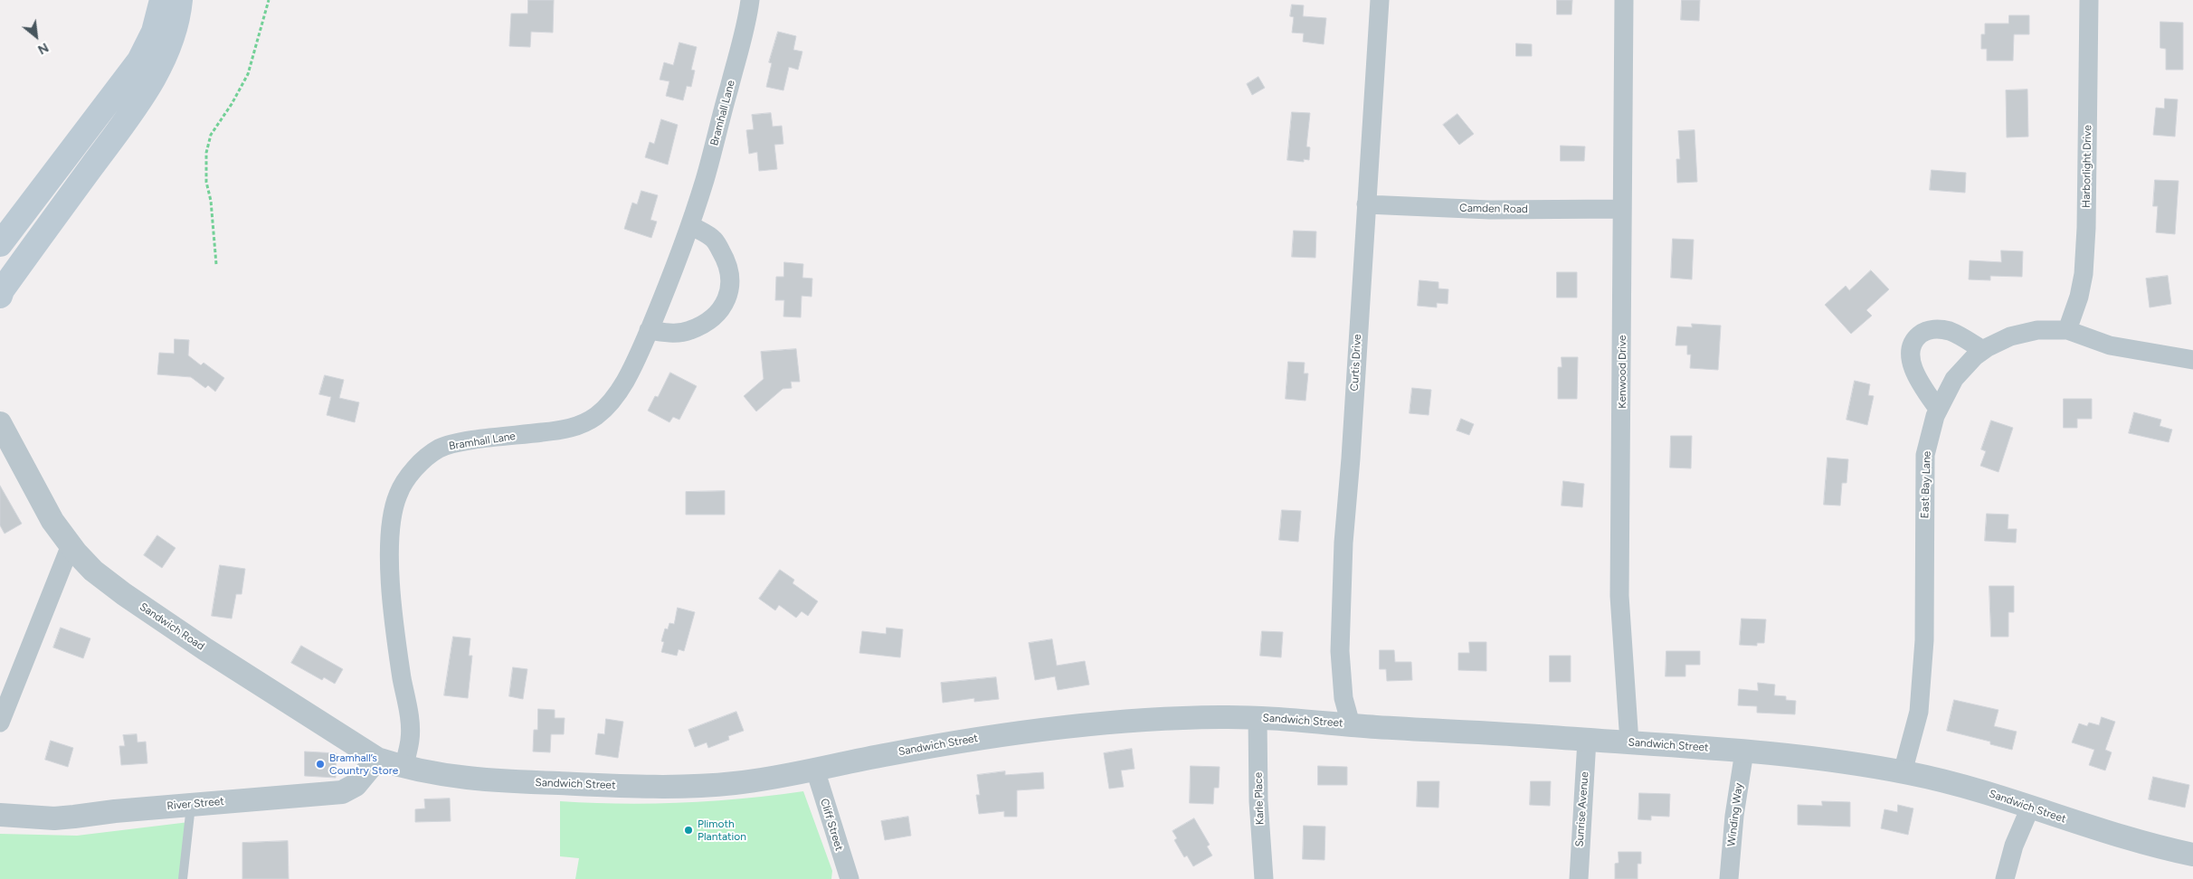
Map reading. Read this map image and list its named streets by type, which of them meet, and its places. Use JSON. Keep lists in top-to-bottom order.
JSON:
{
  "streets": {
    "street": [
      "Bramhall Lane",
      "Harborlight Drive",
      "Camden Road",
      "Curtis Drive",
      "Kenwood Drive",
      "East Bay Lane",
      "Sandwich Road",
      "Sandwich Street",
      "Karle Place",
      "River Street",
      "Sunrise Avenue",
      "Winding Way",
      "Cliff Street"
    ]
  },
  "crossings": [
    ["Bramhall Lane", "Sandwich Road"],
    ["Bramhall Lane", "Sandwich Street"],
    ["Harborlight Drive", "East Bay Lane"],
    ["Camden Road", "Curtis Drive"],
    ["Camden Road", "Kenwood Drive"],
    ["Curtis Drive", "Sandwich Street"],
    ["Kenwood Drive", "Sandwich Street"],
    ["East Bay Lane", "Sandwich Street"],
    ["Sandwich Road", "Sandwich Street"],
    ["Sandwich Road", "River Street"],
    ["Sandwich Street", "Karle Place"],
    ["Sandwich Street", "Sunrise Avenue"],
    ["Sandwich Street", "Winding Way"],
    ["Sandwich Street", "Cliff Street"]
  ],
  "places": ["Bramhall’s Country Store", "Plimoth Plantation"],
  "north": "bottom right"
}
